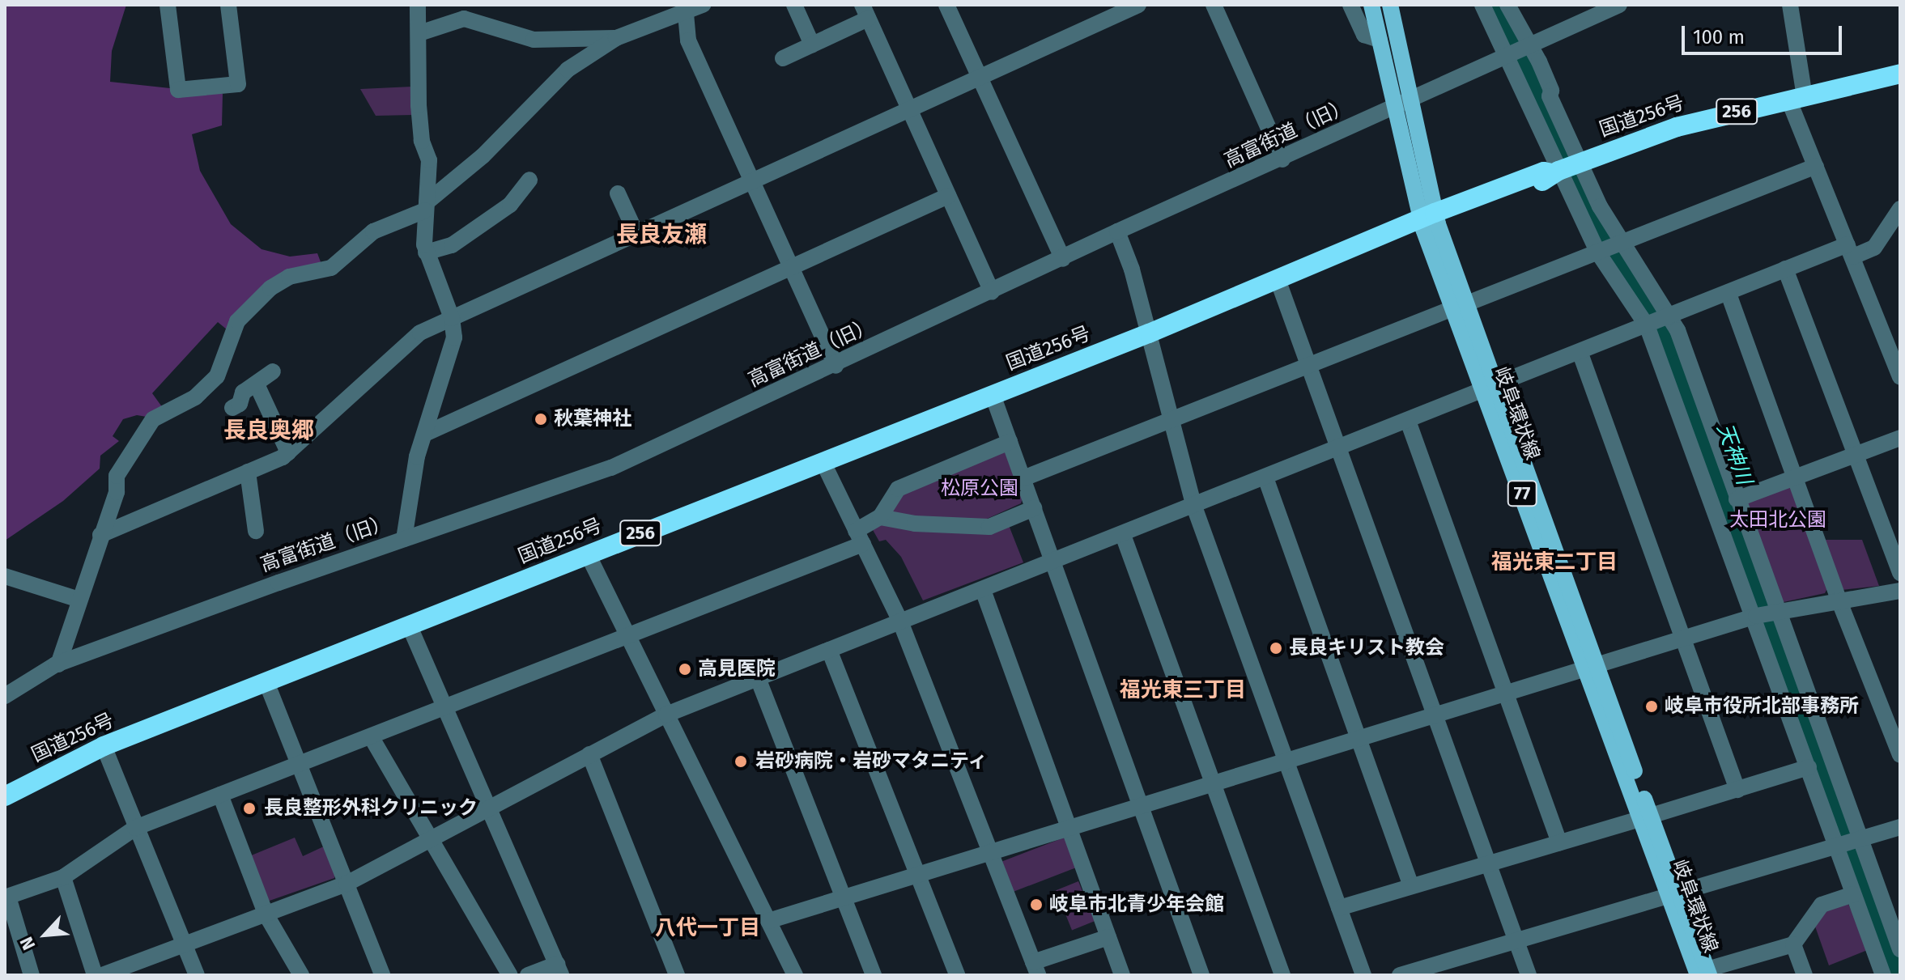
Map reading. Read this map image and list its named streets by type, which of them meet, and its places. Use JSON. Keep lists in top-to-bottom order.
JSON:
{
  "streets": {
    "highway": ["256", "国道256号"],
    "main road": ["岐阜環状線", "77"],
    "street": ["高富街道（旧）"]
  },
  "crossings": [
    ["国道256号", "岐阜環状線"],
    ["高富街道（旧）", "岐阜環状線"]
  ],
  "districts": [
    "長良友瀬",
    "長良奥郷",
    "福光東二丁目",
    "福光東三丁目",
    "八代一丁目"
  ],
  "water": ["天神川"],
  "parks": ["松原公園", "太田北公園"],
  "places": [
    "秋葉神社",
    "長良キリスト教会",
    "高見医院",
    "岐阜市役所北部事務所",
    "岩砂病院・岩砂マタニティ",
    "長良整形外科クリニック",
    "岐阜市北青少年会館"
  ],
  "scale_bar": "100 m",
  "north": "bottom left"
}
